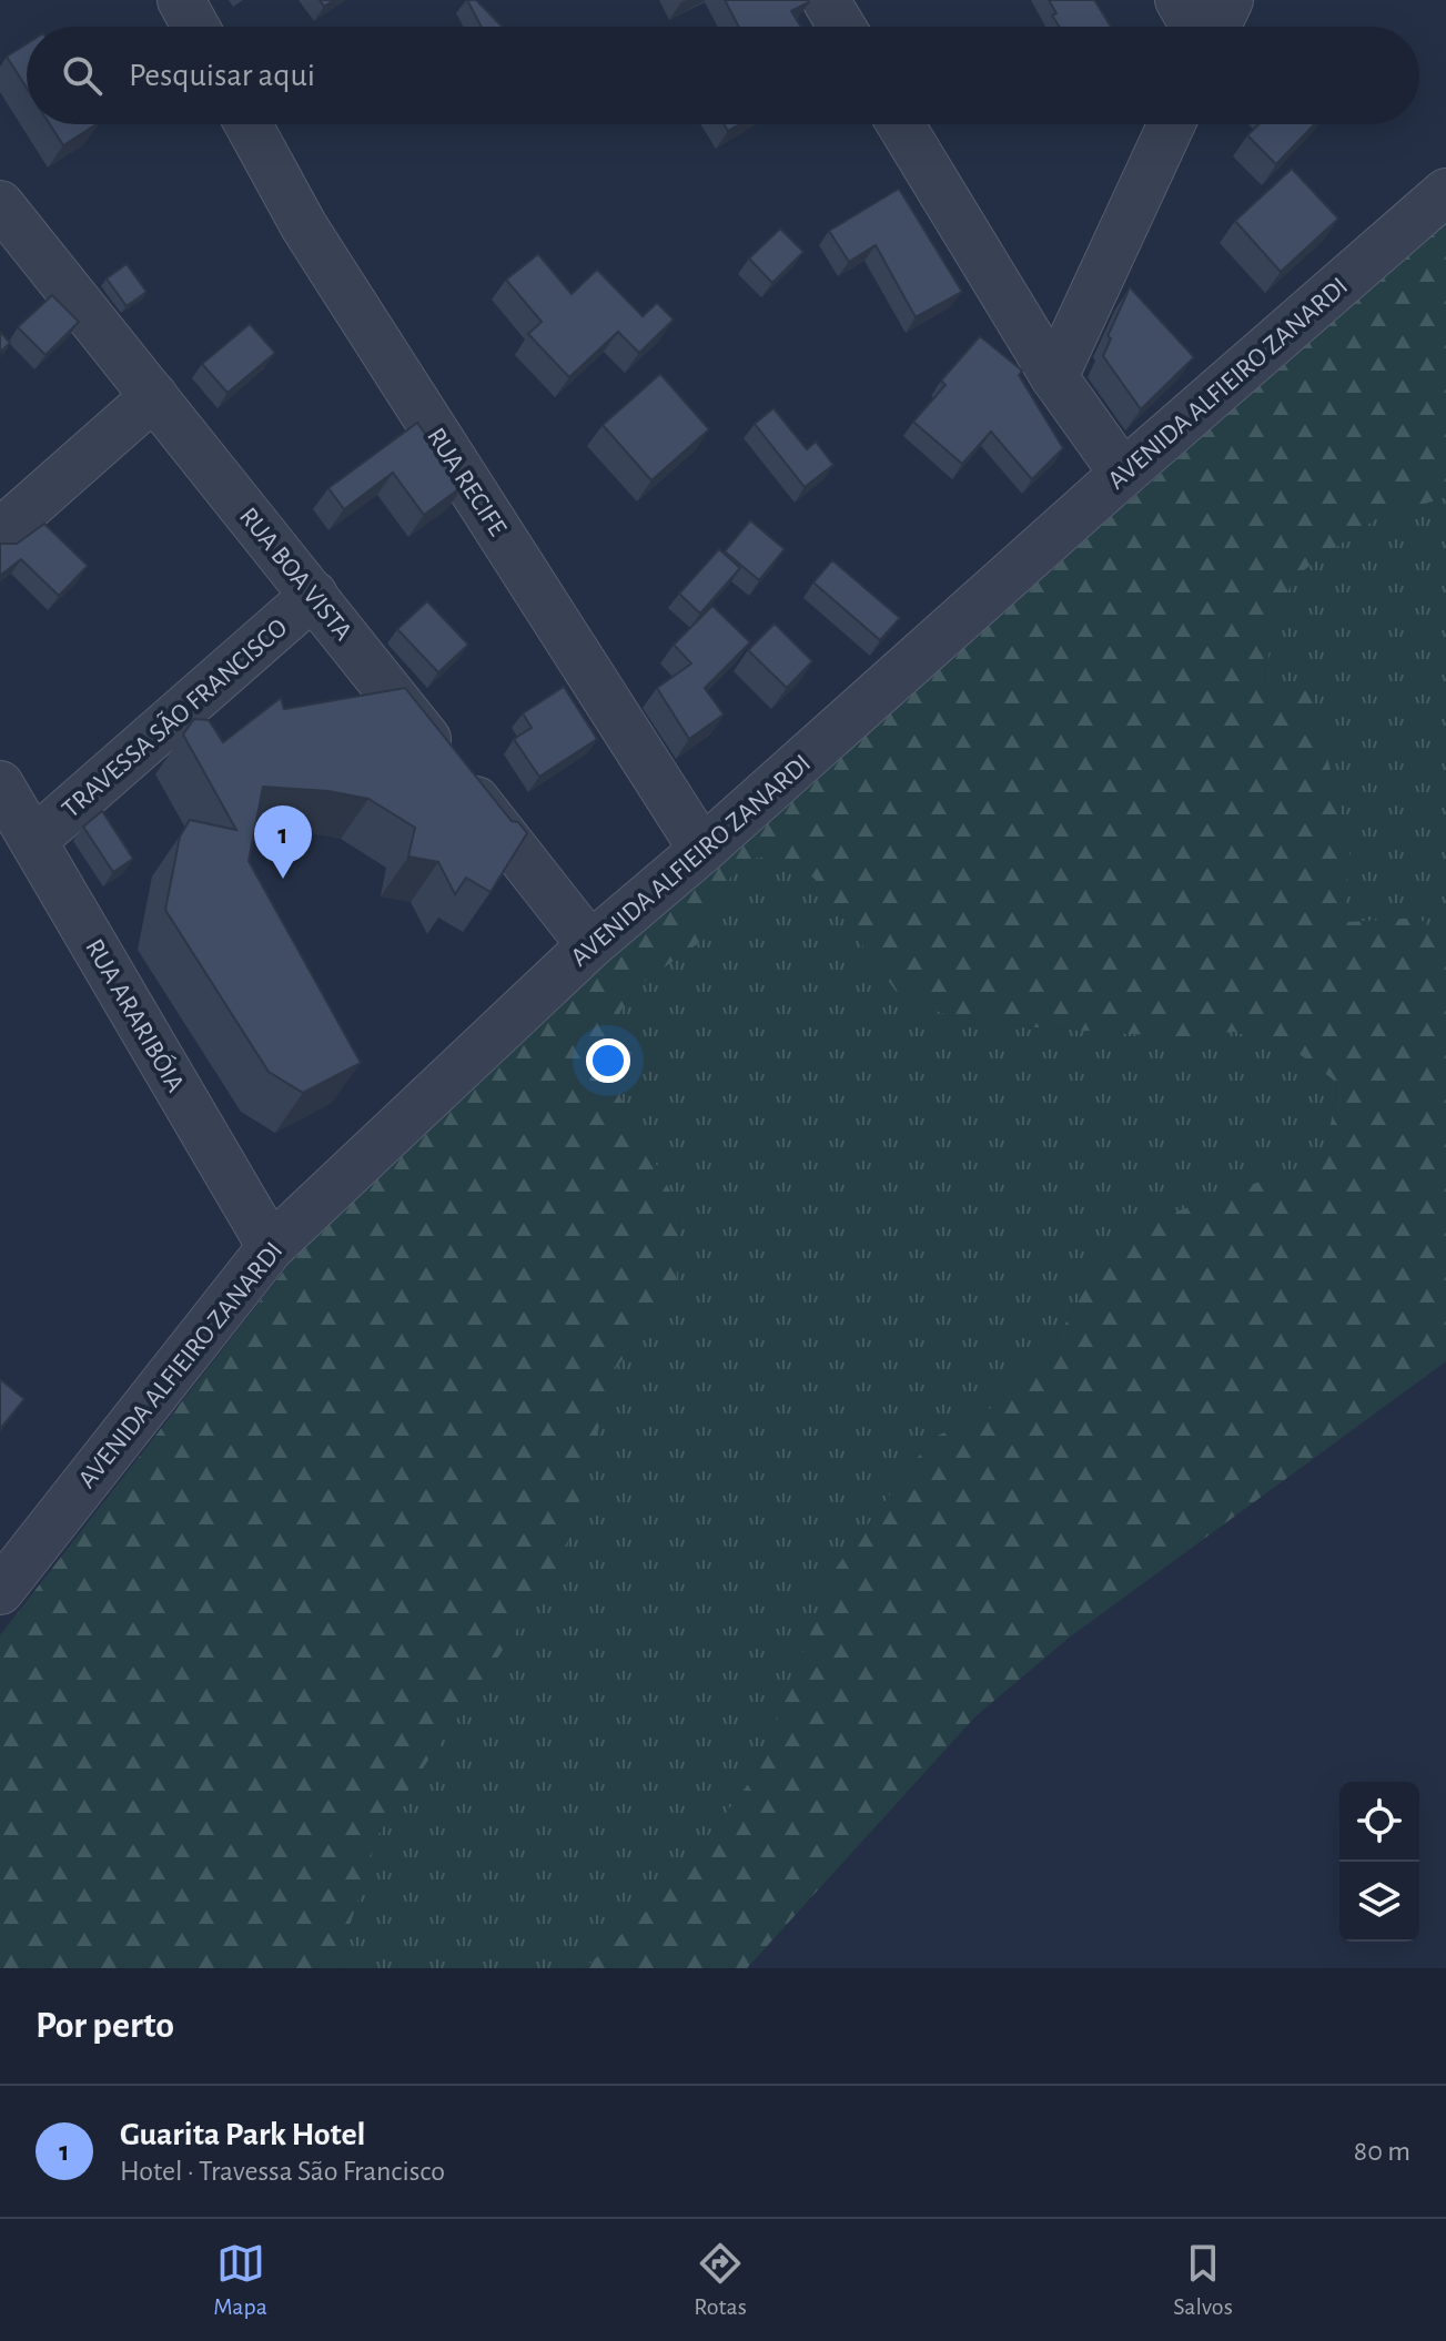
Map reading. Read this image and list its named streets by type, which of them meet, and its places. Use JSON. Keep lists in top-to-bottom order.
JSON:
{
  "streets": {
    "street": [
      "AVENIDA ALFIEIRO ZANARDI",
      "RUA RECIFE",
      "RUA BOA VISTA",
      "TRAVESSA SÃO FRANCISCO",
      "RUA ARARIBÓIA"
    ]
  },
  "crossings": [
    ["AVENIDA ALFIEIRO ZANARDI", "RUA RECIFE"],
    ["AVENIDA ALFIEIRO ZANARDI", "RUA BOA VISTA"],
    ["AVENIDA ALFIEIRO ZANARDI", "RUA ARARIBÓIA"],
    ["RUA BOA VISTA", "TRAVESSA SÃO FRANCISCO"],
    ["TRAVESSA SÃO FRANCISCO", "RUA ARARIBÓIA"]
  ],
  "page": {
    "search": "Pesquisar aqui",
    "pins": "1",
    "heading": "Por perto",
    "list": [
      {
        "mark": "1",
        "name": "Guarita Park Hotel",
        "note": "Hotel · Travessa São Francisco",
        "value": "80 m"
      }
    ],
    "nav": ["Mapa", "Rotas", "Salvos"]
  }
}
